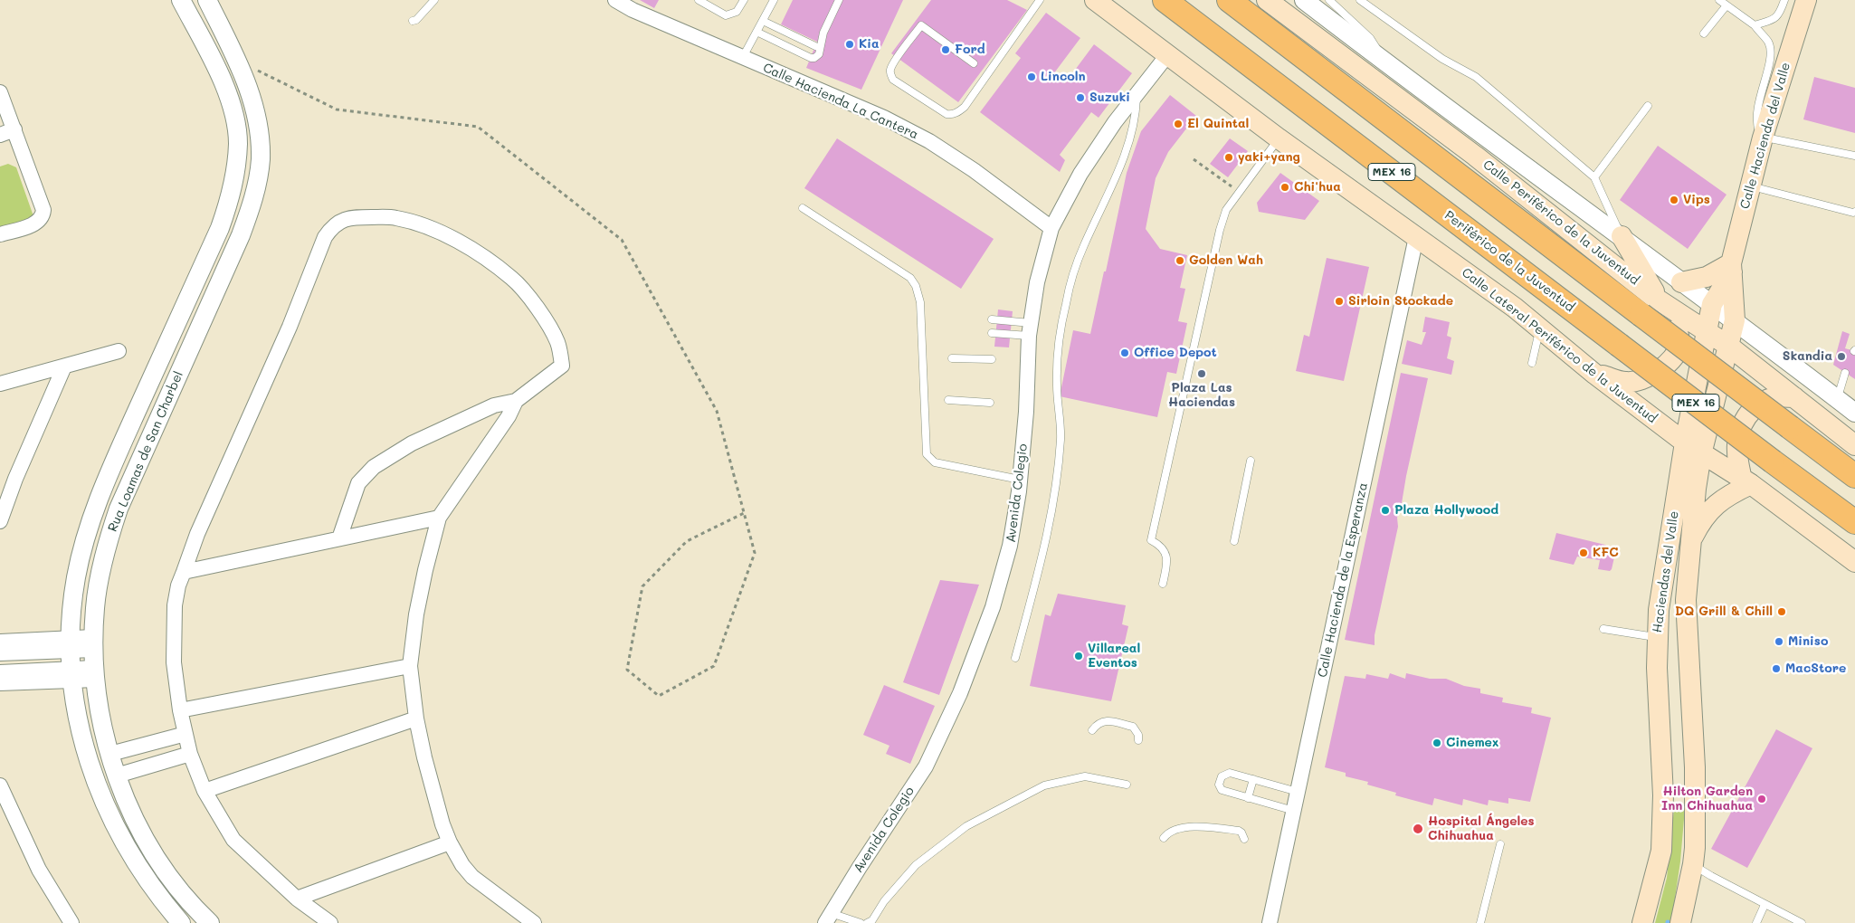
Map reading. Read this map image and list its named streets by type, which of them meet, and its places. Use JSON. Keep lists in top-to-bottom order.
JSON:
{
  "streets": {
    "highway": ["MEX 16", "Periférico de la Juventud"],
    "main road": [
      "Calle Hacienda del Valle",
      "Calle Periférico de la Juventud",
      "Calle Lateral Periférico de la Juventud",
      "Haciendas del Valle"
    ],
    "street": [
      "Calle Hacienda La Cantera",
      "Rua Loamas de San Charbel",
      "Avenida Colegio",
      "Calle Hacienda de la Esperanza"
    ]
  },
  "crossings": [
    ["Calle Hacienda La Cantera", "Avenida Colegio"],
    ["Calle Hacienda del Valle", "Haciendas del Valle"],
    ["Calle Periférico de la Juventud", "Haciendas del Valle"],
    ["Calle Lateral Periférico de la Juventud", "Haciendas del Valle"],
    ["Calle Lateral Periférico de la Juventud", "Calle Hacienda de la Esperanza"]
  ],
  "places": [
    "Kia",
    "Ford",
    "Lincoln",
    "Suzuki",
    "El Quintal",
    "yaki+yang",
    "Chi'hua",
    "Vips",
    "Golden Wah",
    "Sirloin Stockade",
    "Office Depot",
    "Skandia",
    "Plaza Las Haciendas",
    "Plaza Hollywood",
    "KFC",
    "DQ Grill & Chill",
    "Miniso",
    "Villareal Eventos",
    "MacStore",
    "Cinemex",
    "Hilton Garden Inn Chihuahua",
    "Hospital Ángeles Chihuahua"
  ]
}
